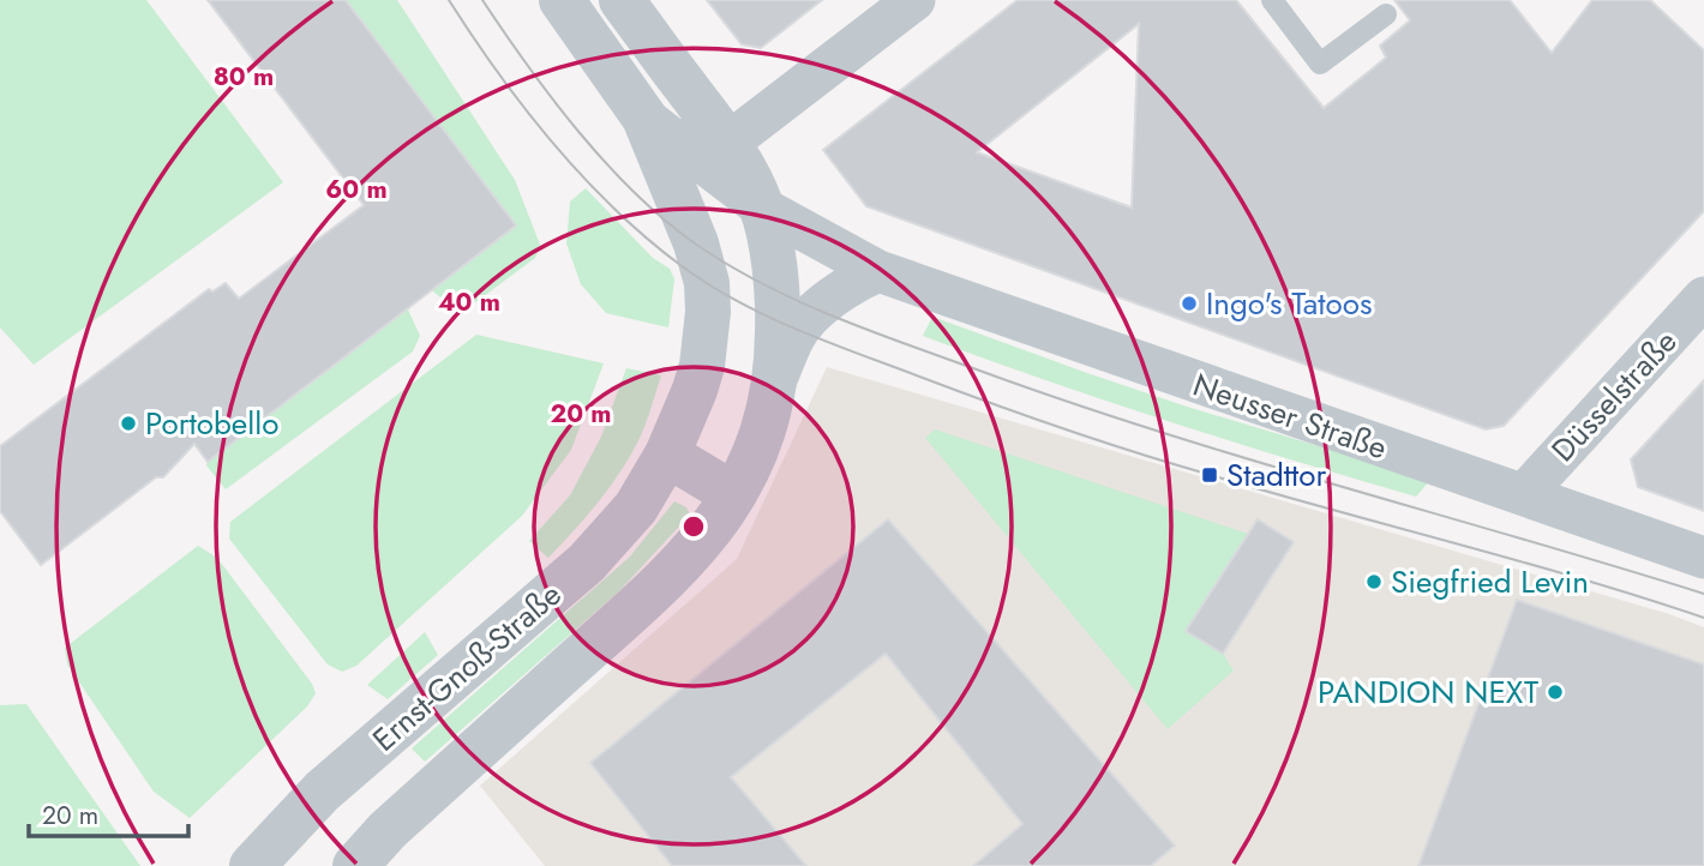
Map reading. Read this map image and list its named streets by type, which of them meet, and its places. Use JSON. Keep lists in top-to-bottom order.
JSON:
{
  "streets": {
    "street": ["Düsselstraße", "Neusser Straße", "Ernst-Gnoß-Straße"]
  },
  "crossings": [
    ["Düsselstraße", "Neusser Straße"],
    ["Neusser Straße", "Ernst-Gnoß-Straße"]
  ],
  "places": {
    "other": [
      "Ingo's Tatoos",
      "Portobello",
      "Siegfried Levin",
      "PANDION NEXT"
    ],
    "transit": ["Stadttor"]
  },
  "scale_bar": "20 m",
  "rings": [
    "80 m",
    "60 m",
    "40 m",
    "20 m"
  ]
}
